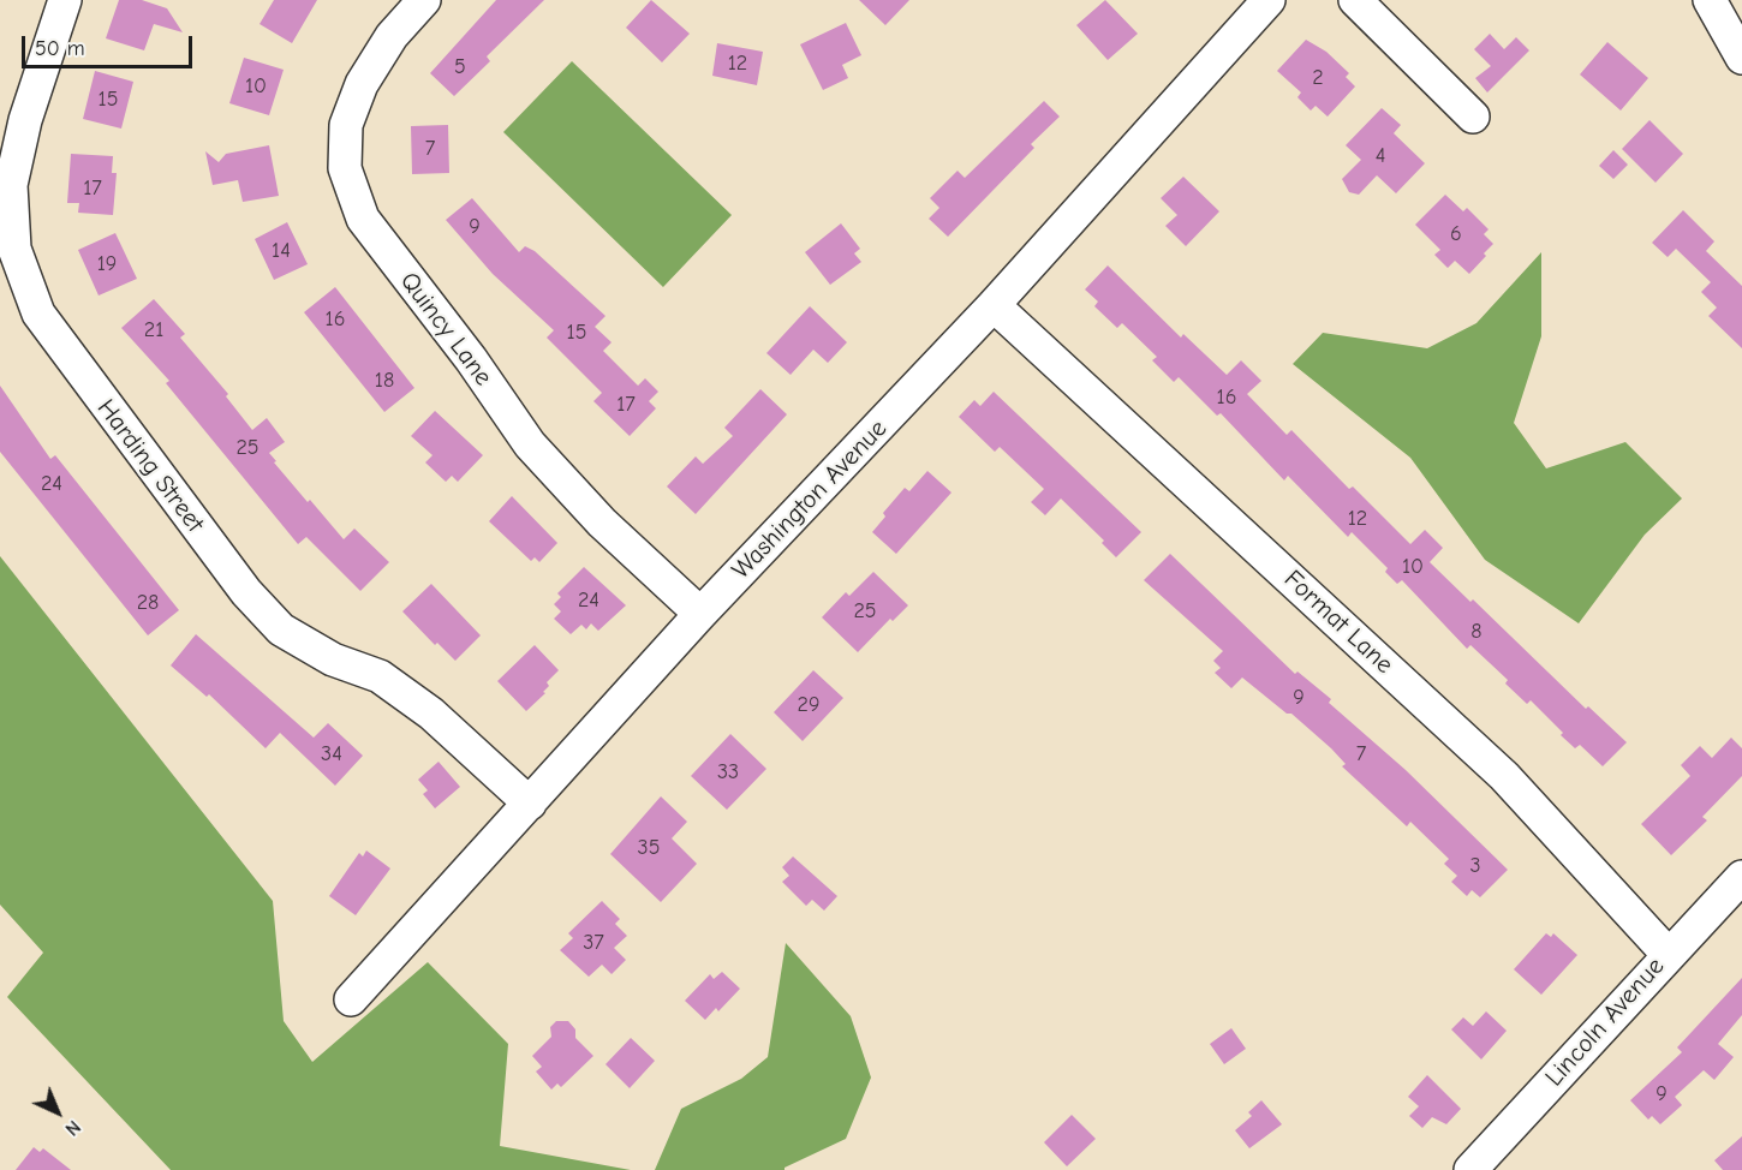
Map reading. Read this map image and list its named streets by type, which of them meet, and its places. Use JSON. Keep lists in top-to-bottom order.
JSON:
{
  "streets": {
    "street": [
      "Quincy Lane",
      "Harding Street",
      "Washington Avenue",
      "Format Lane",
      "Lincoln Avenue"
    ]
  },
  "crossings": [
    ["Quincy Lane", "Washington Avenue"],
    ["Harding Street", "Washington Avenue"],
    ["Washington Avenue", "Format Lane"],
    ["Format Lane", "Lincoln Avenue"]
  ],
  "house_numbers": [
    "12",
    "5",
    "2",
    "10",
    "15",
    "7",
    "4",
    "17",
    "9",
    "6",
    "14",
    "19",
    "16",
    "21",
    "15",
    "18",
    "16",
    "17",
    "25",
    "24",
    "12",
    "10",
    "24",
    "28",
    "25",
    "8",
    "9",
    "29",
    "34",
    "7",
    "33",
    "35",
    "3",
    "37",
    "9"
  ],
  "scale_bar": "50 m",
  "north": "bottom right"
}
